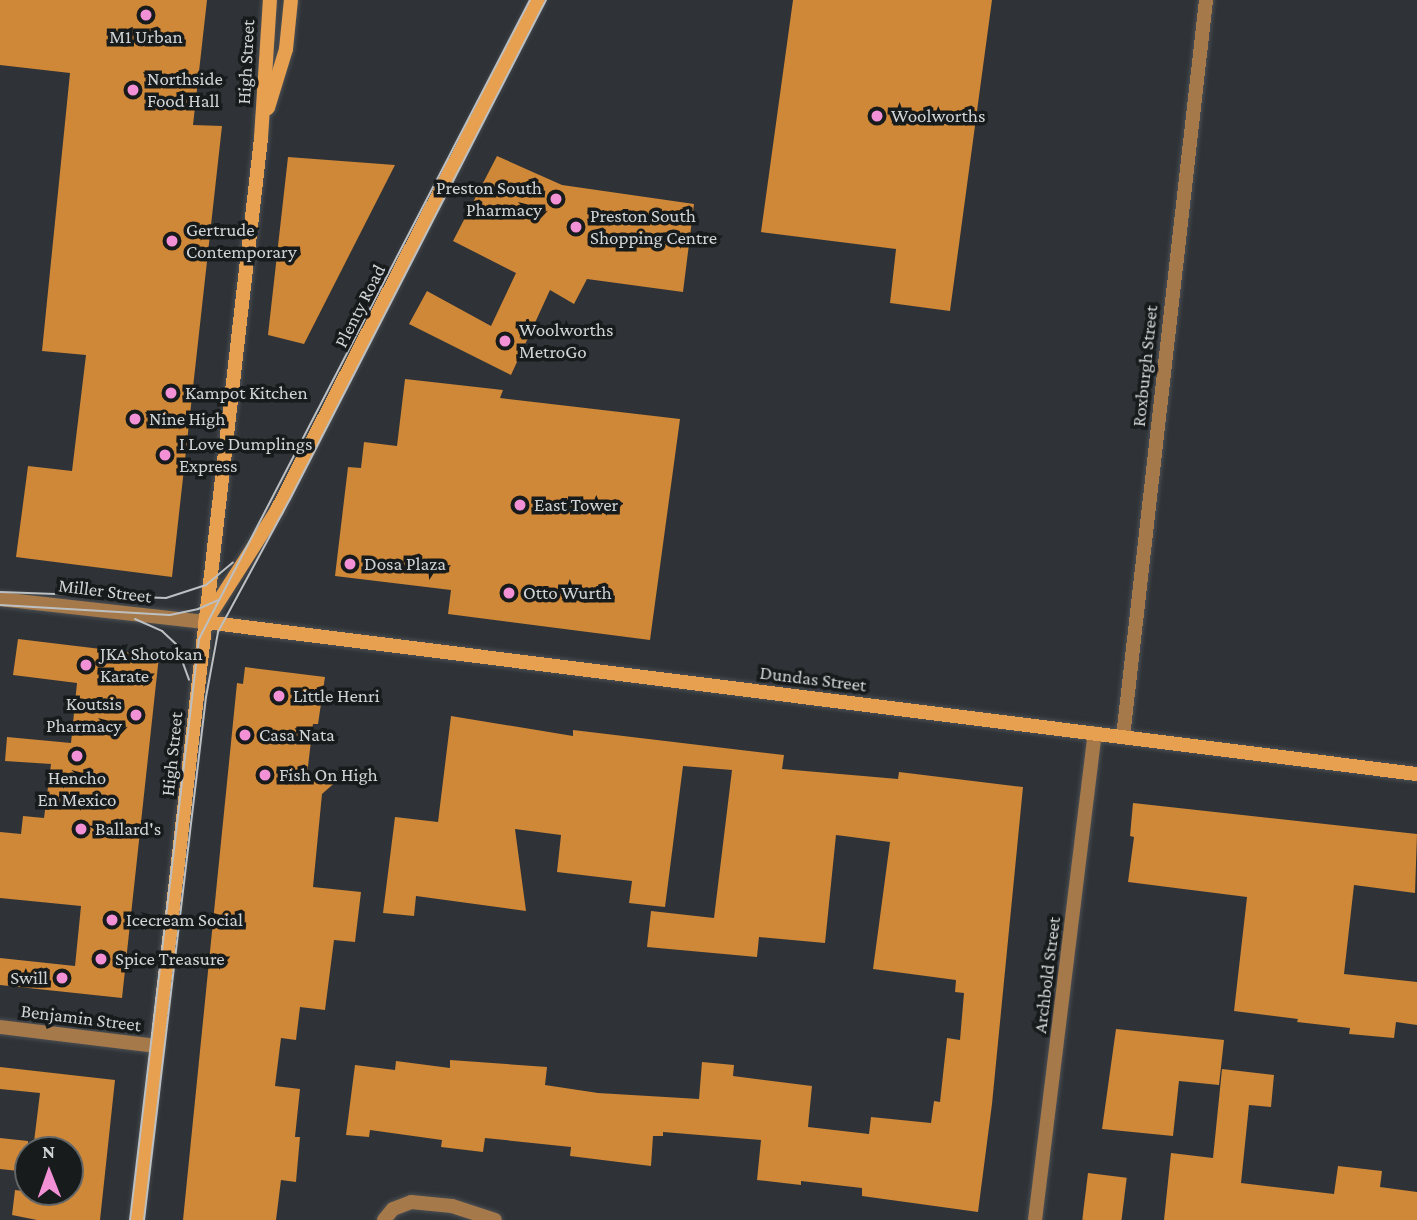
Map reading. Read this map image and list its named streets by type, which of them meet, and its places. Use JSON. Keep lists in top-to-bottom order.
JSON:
{
  "streets": {
    "main road": ["High Street", "Plenty Road", "Dundas Street"],
    "street": [
      "Roxburgh Street",
      "Miller Street",
      "Archbold Street",
      "Benjamin Street"
    ]
  },
  "crossings": [
    ["High Street", "Plenty Road"],
    ["High Street", "Miller Street"],
    ["High Street", "Dundas Street"],
    ["High Street", "Benjamin Street"],
    ["Plenty Road", "Miller Street"],
    ["Plenty Road", "Dundas Street"],
    ["Roxburgh Street", "Dundas Street"],
    ["Miller Street", "Dundas Street"],
    ["Dundas Street", "Archbold Street"]
  ],
  "places": [
    "M1 Urban",
    "Northside Food Hall",
    "Woolworths",
    "Preston South Pharmacy",
    "Preston South Shopping Centre",
    "Gertrude Contemporary",
    "Woolworths MetroGo",
    "Kampot Kitchen",
    "Nine High",
    "I Love Dumplings Express",
    "East Tower",
    "Dosa Plaza",
    "Otto Wurth",
    "JKA Shotokan Karate",
    "Little Henri",
    "Koutsis Pharmacy",
    "Casa Nata",
    "Hencho En Mexico",
    "Fish On High",
    "Ballard's",
    "Icecream Social",
    "Spice Treasure",
    "Swill"
  ],
  "north": "top"
}
